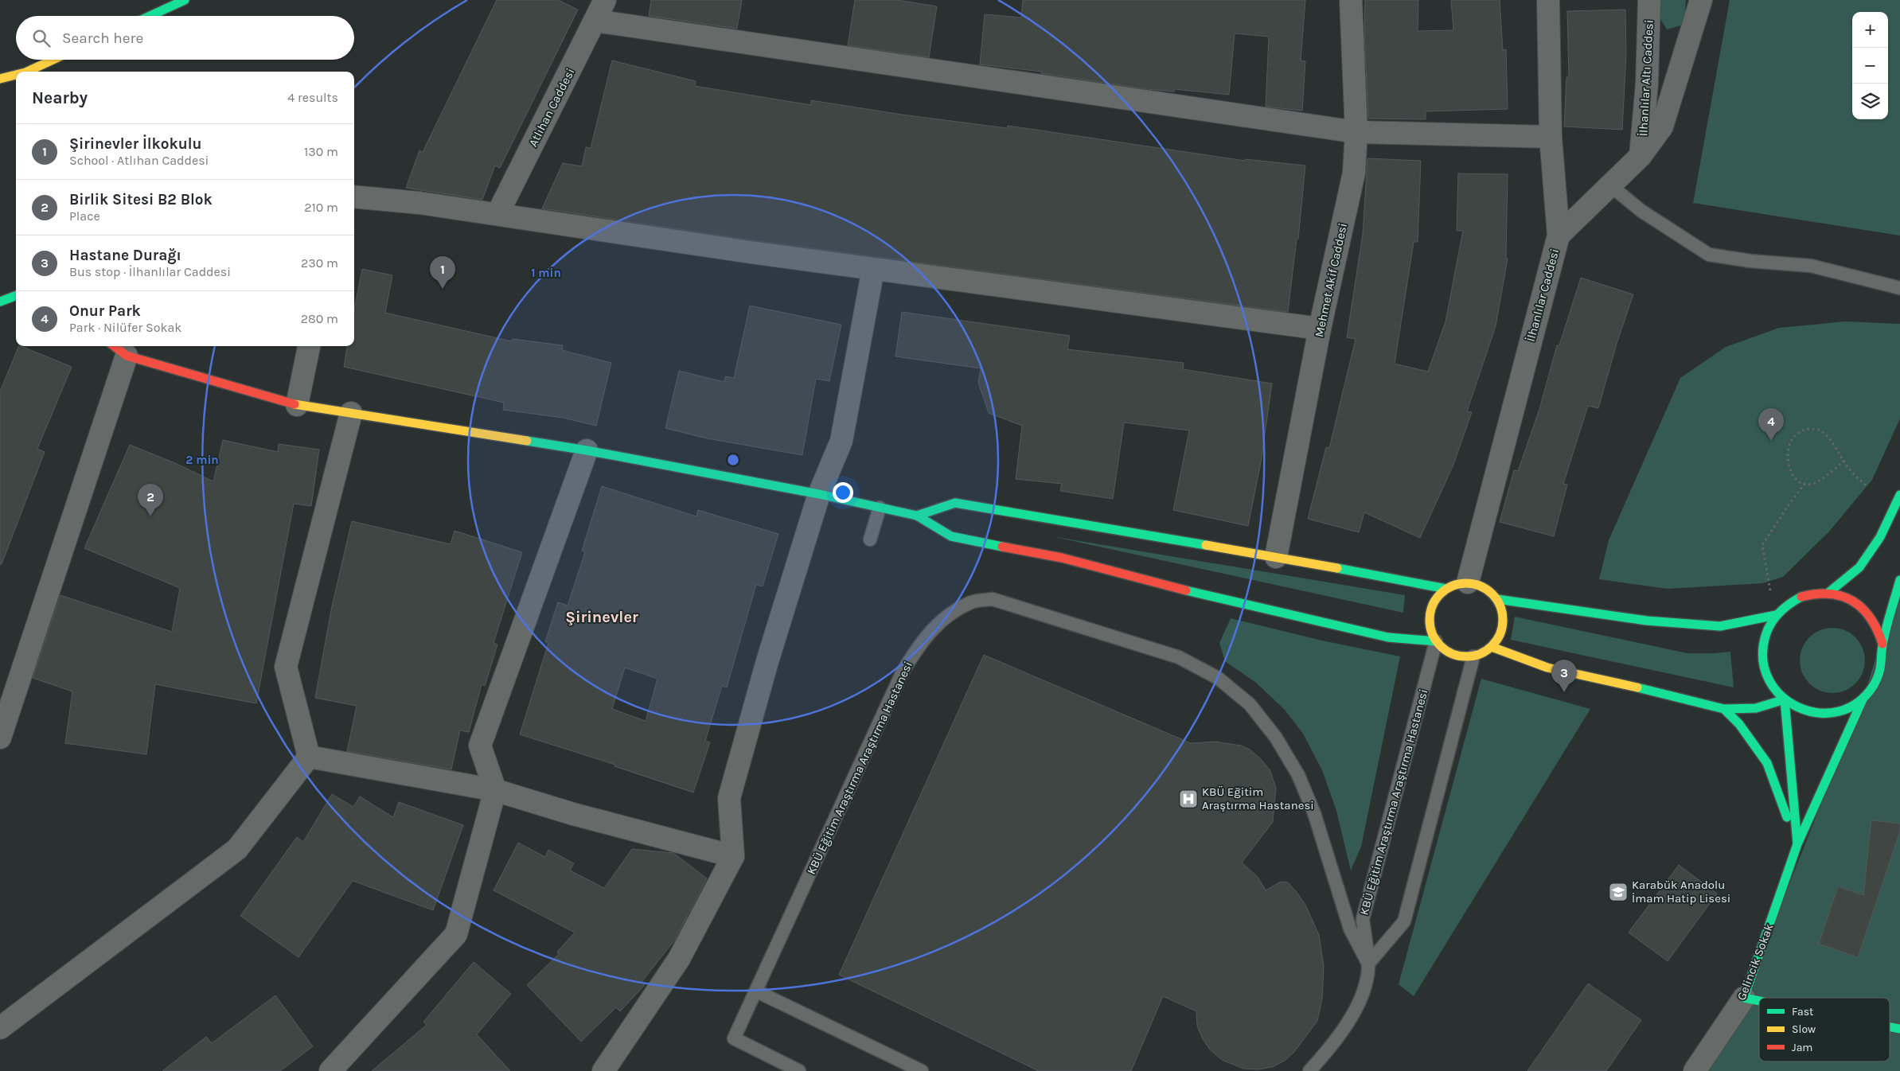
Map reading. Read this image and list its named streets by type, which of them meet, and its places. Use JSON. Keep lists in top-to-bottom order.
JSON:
{
  "streets": {
    "street": [
      "İlhanlılar Altı Caddesi",
      "Atlıhan Caddesi",
      "Mehmet Akif Caddesi",
      "İlhanlılar Caddesi",
      "Gelincik Sokak"
    ],
    "lane": ["KBÜ Eğitim Araştırma Araştırma Hastanesi"]
  },
  "crossings": [
    ["İlhanlılar Caddesi", "KBÜ Eğitim Araştırma Araştırma Hastanesi"]
  ],
  "districts": ["Şirinevler"],
  "places": {
    "hospital": ["KBÜ Eğitim Araştırma Hastanesi"],
    "school or university": ["Karabük Anadolu İmam Hatip Lisesi"]
  },
  "legend": ["Fast", "Slow", "Jam"],
  "page": {
    "map_buttons": ["+", "−"],
    "search": "Search here",
    "heading": ["Nearby", "4 results"],
    "list": [
      {
        "mark": "1",
        "name": "Şirinevler İlkokulu",
        "note": "School · Atlıhan Caddesi",
        "value": "130 m"
      },
      {
        "mark": "2",
        "name": "Birlik Sitesi B2 Blok",
        "note": "Place",
        "value": "210 m"
      },
      {
        "mark": "3",
        "name": "Hastane Durağı",
        "note": "Bus stop · İlhanlılar Caddesi",
        "value": "230 m"
      },
      {
        "mark": "4",
        "name": "Onur Park",
        "note": "Park · Nilüfer Sokak",
        "value": "280 m"
      }
    ],
    "pins": [
      "1",
      "4",
      "2",
      "3"
    ]
  },
  "rings": ["1 min", "2 min"]
}
